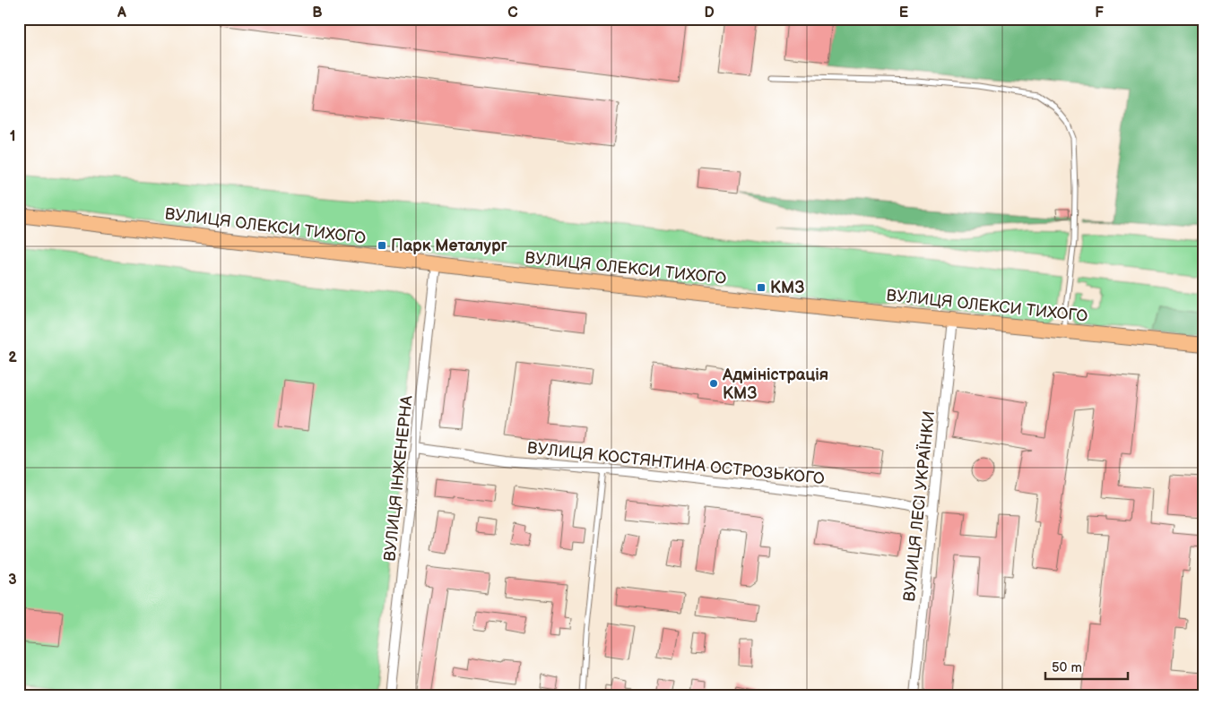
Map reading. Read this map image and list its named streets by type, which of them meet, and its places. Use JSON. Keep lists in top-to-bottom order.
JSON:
{
  "streets": {
    "main road": ["ВУЛИЦЯ ОЛЕКСИ ТИХОГО"],
    "street": ["ВУЛИЦЯ КОСТЯНТИНА ОСТРОЗЬКОГО", "ВУЛИЦЯ ІНЖЕНЕРНА", "ВУЛИЦЯ ЛЕСІ УКРАЇНКИ"]
  },
  "crossings": [
    ["ВУЛИЦЯ ОЛЕКСИ ТИХОГО", "ВУЛИЦЯ ІНЖЕНЕРНА"],
    ["ВУЛИЦЯ ОЛЕКСИ ТИХОГО", "ВУЛИЦЯ ЛЕСІ УКРАЇНКИ"],
    ["ВУЛИЦЯ КОСТЯНТИНА ОСТРОЗЬКОГО", "ВУЛИЦЯ ІНЖЕНЕРНА"],
    ["ВУЛИЦЯ КОСТЯНТИНА ОСТРОЗЬКОГО", "ВУЛИЦЯ ЛЕСІ УКРАЇНКИ"]
  ],
  "places": {
    "transit": ["Парк Металург", "КМЗ"],
    "other": ["Адміністрація КМЗ"]
  },
  "scale_bar": "50 m",
  "grid": {
    "columns": [
      "A",
      "B",
      "C",
      "D",
      "E",
      "F"
    ],
    "rows": ["1", "2", "3"]
  }
}
